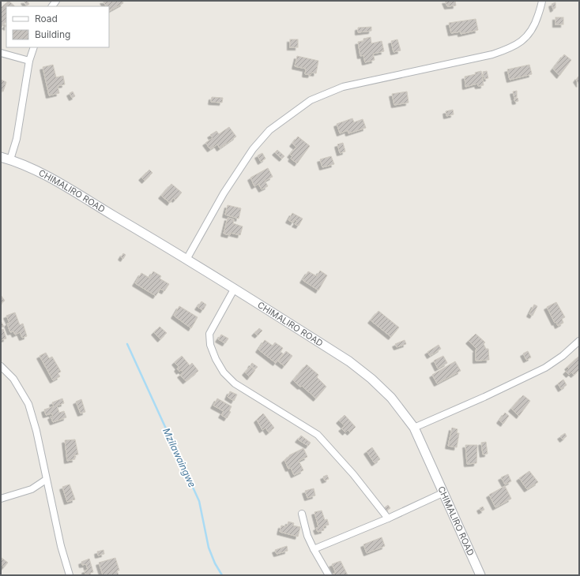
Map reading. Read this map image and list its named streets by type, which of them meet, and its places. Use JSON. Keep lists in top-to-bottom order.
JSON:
{
  "streets": {
    "street": ["CHIMALIRO ROAD"]
  },
  "water": ["Mzilawaingwe"],
  "legend": ["Road", "Building"]
}
